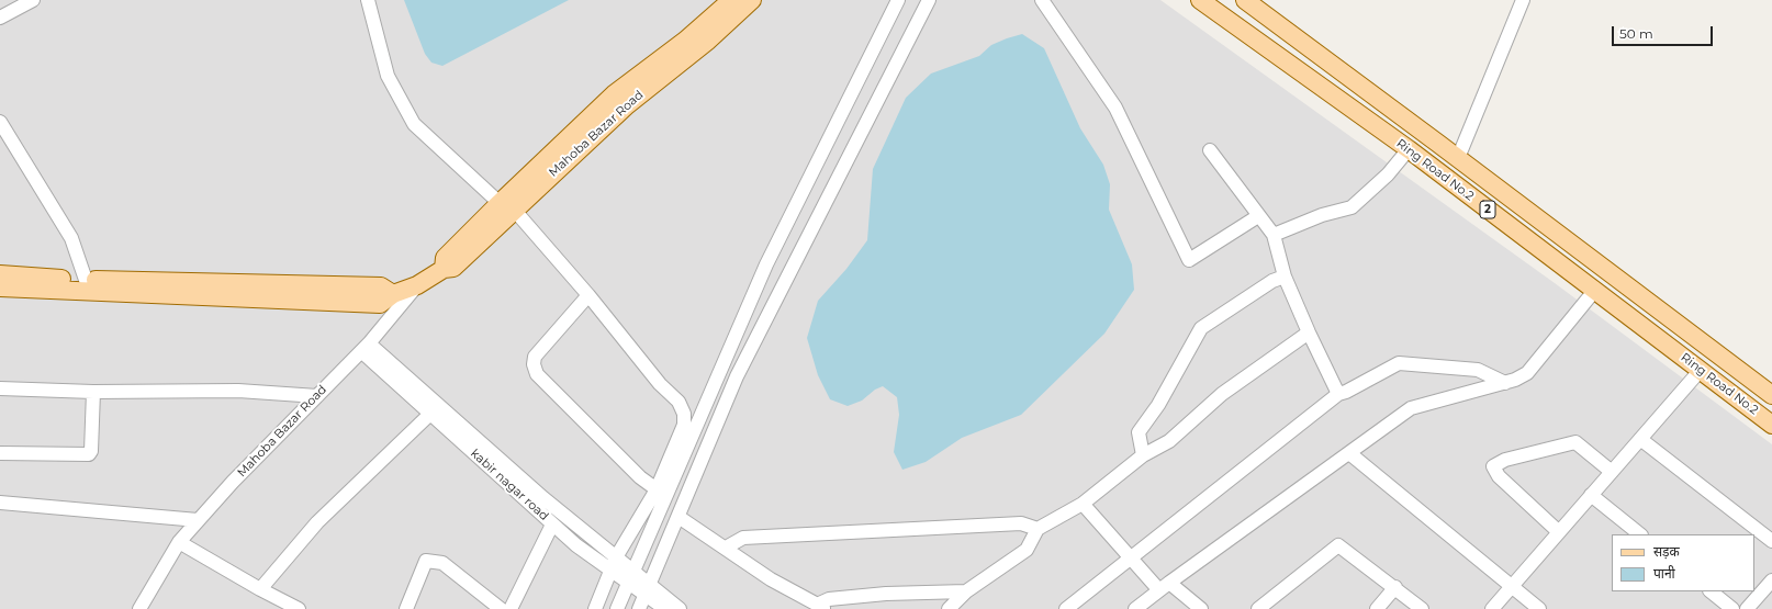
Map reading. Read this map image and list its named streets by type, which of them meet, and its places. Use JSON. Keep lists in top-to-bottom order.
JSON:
{
  "streets": {
    "main road": ["Mahoba Bazar Road", "Ring Road No.2", "2"],
    "street": ["kabir nagar road"]
  },
  "crossings": [
    ["Mahoba Bazar Road", "kabir nagar road"]
  ],
  "legend": ["सड़क", "पानी"],
  "scale_bar": "50 m"
}
